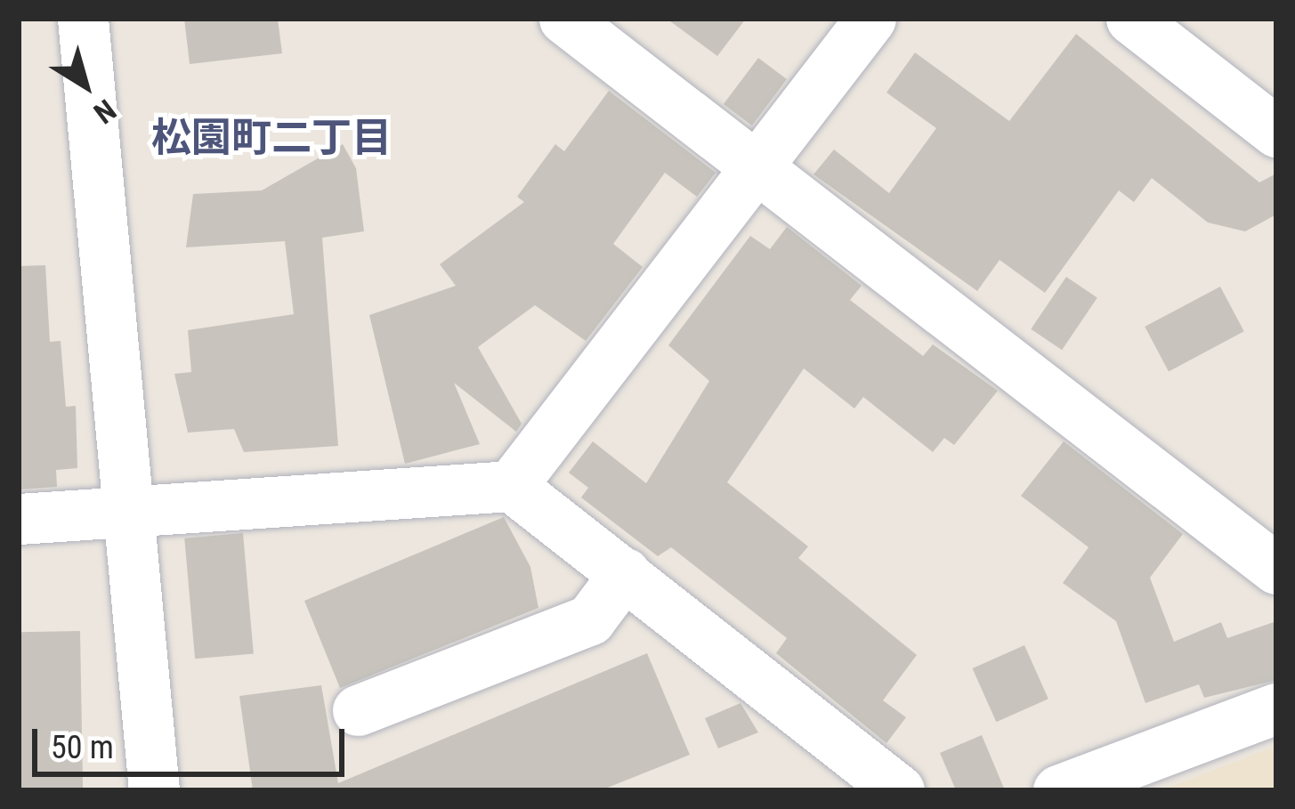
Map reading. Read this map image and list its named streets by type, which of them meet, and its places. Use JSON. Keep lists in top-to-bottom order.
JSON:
{
  "districts": ["松園町二丁目"],
  "scale_bar": "50 m",
  "north": "bottom right"
}
